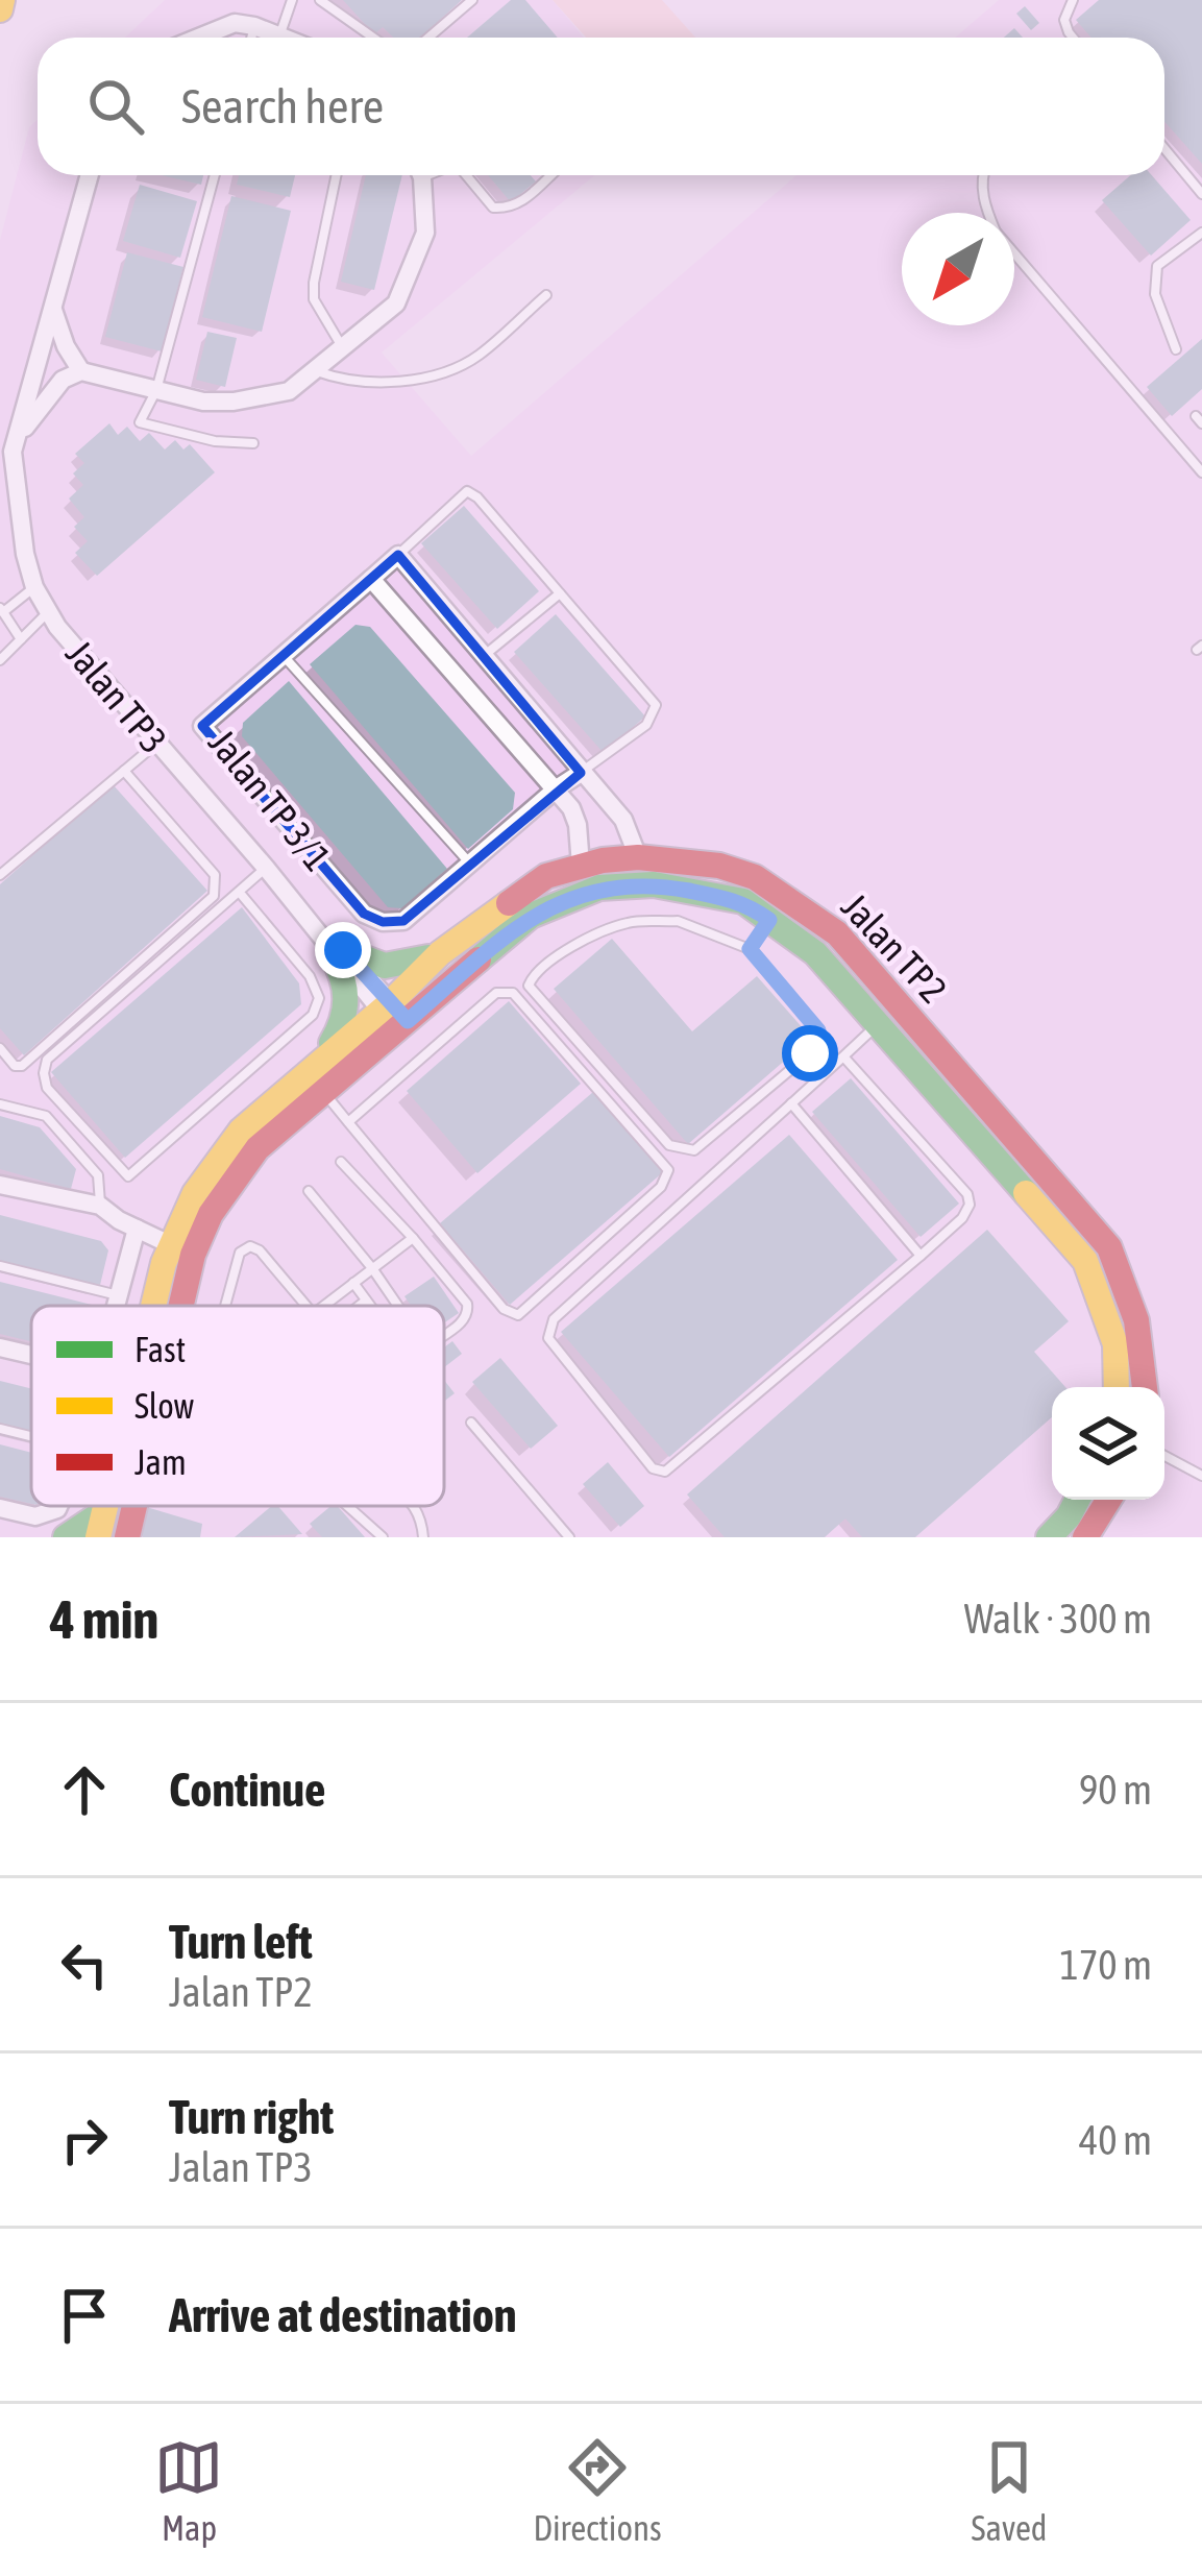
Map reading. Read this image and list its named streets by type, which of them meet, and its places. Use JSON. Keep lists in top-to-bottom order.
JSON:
{
  "streets": {
    "main road": ["Jalan TP2"],
    "street": ["Jalan TP3", "Jalan TP 3/1"]
  },
  "crossings": [
    ["Jalan TP3", "Jalan TP2"]
  ],
  "legend": ["Fast", "Slow", "Jam"],
  "north": "bottom left",
  "page": {
    "search": "Search here",
    "heading": ["4 min", "Walk · 300 m"],
    "list": [
      ["Continue", "90 m"],
      ["Turn left", "Jalan TP2", "170 m"],
      ["Turn right", "Jalan TP3", "40 m"],
      "Arrive at destination"
    ],
    "nav": ["Map", "Directions", "Saved"]
  }
}
